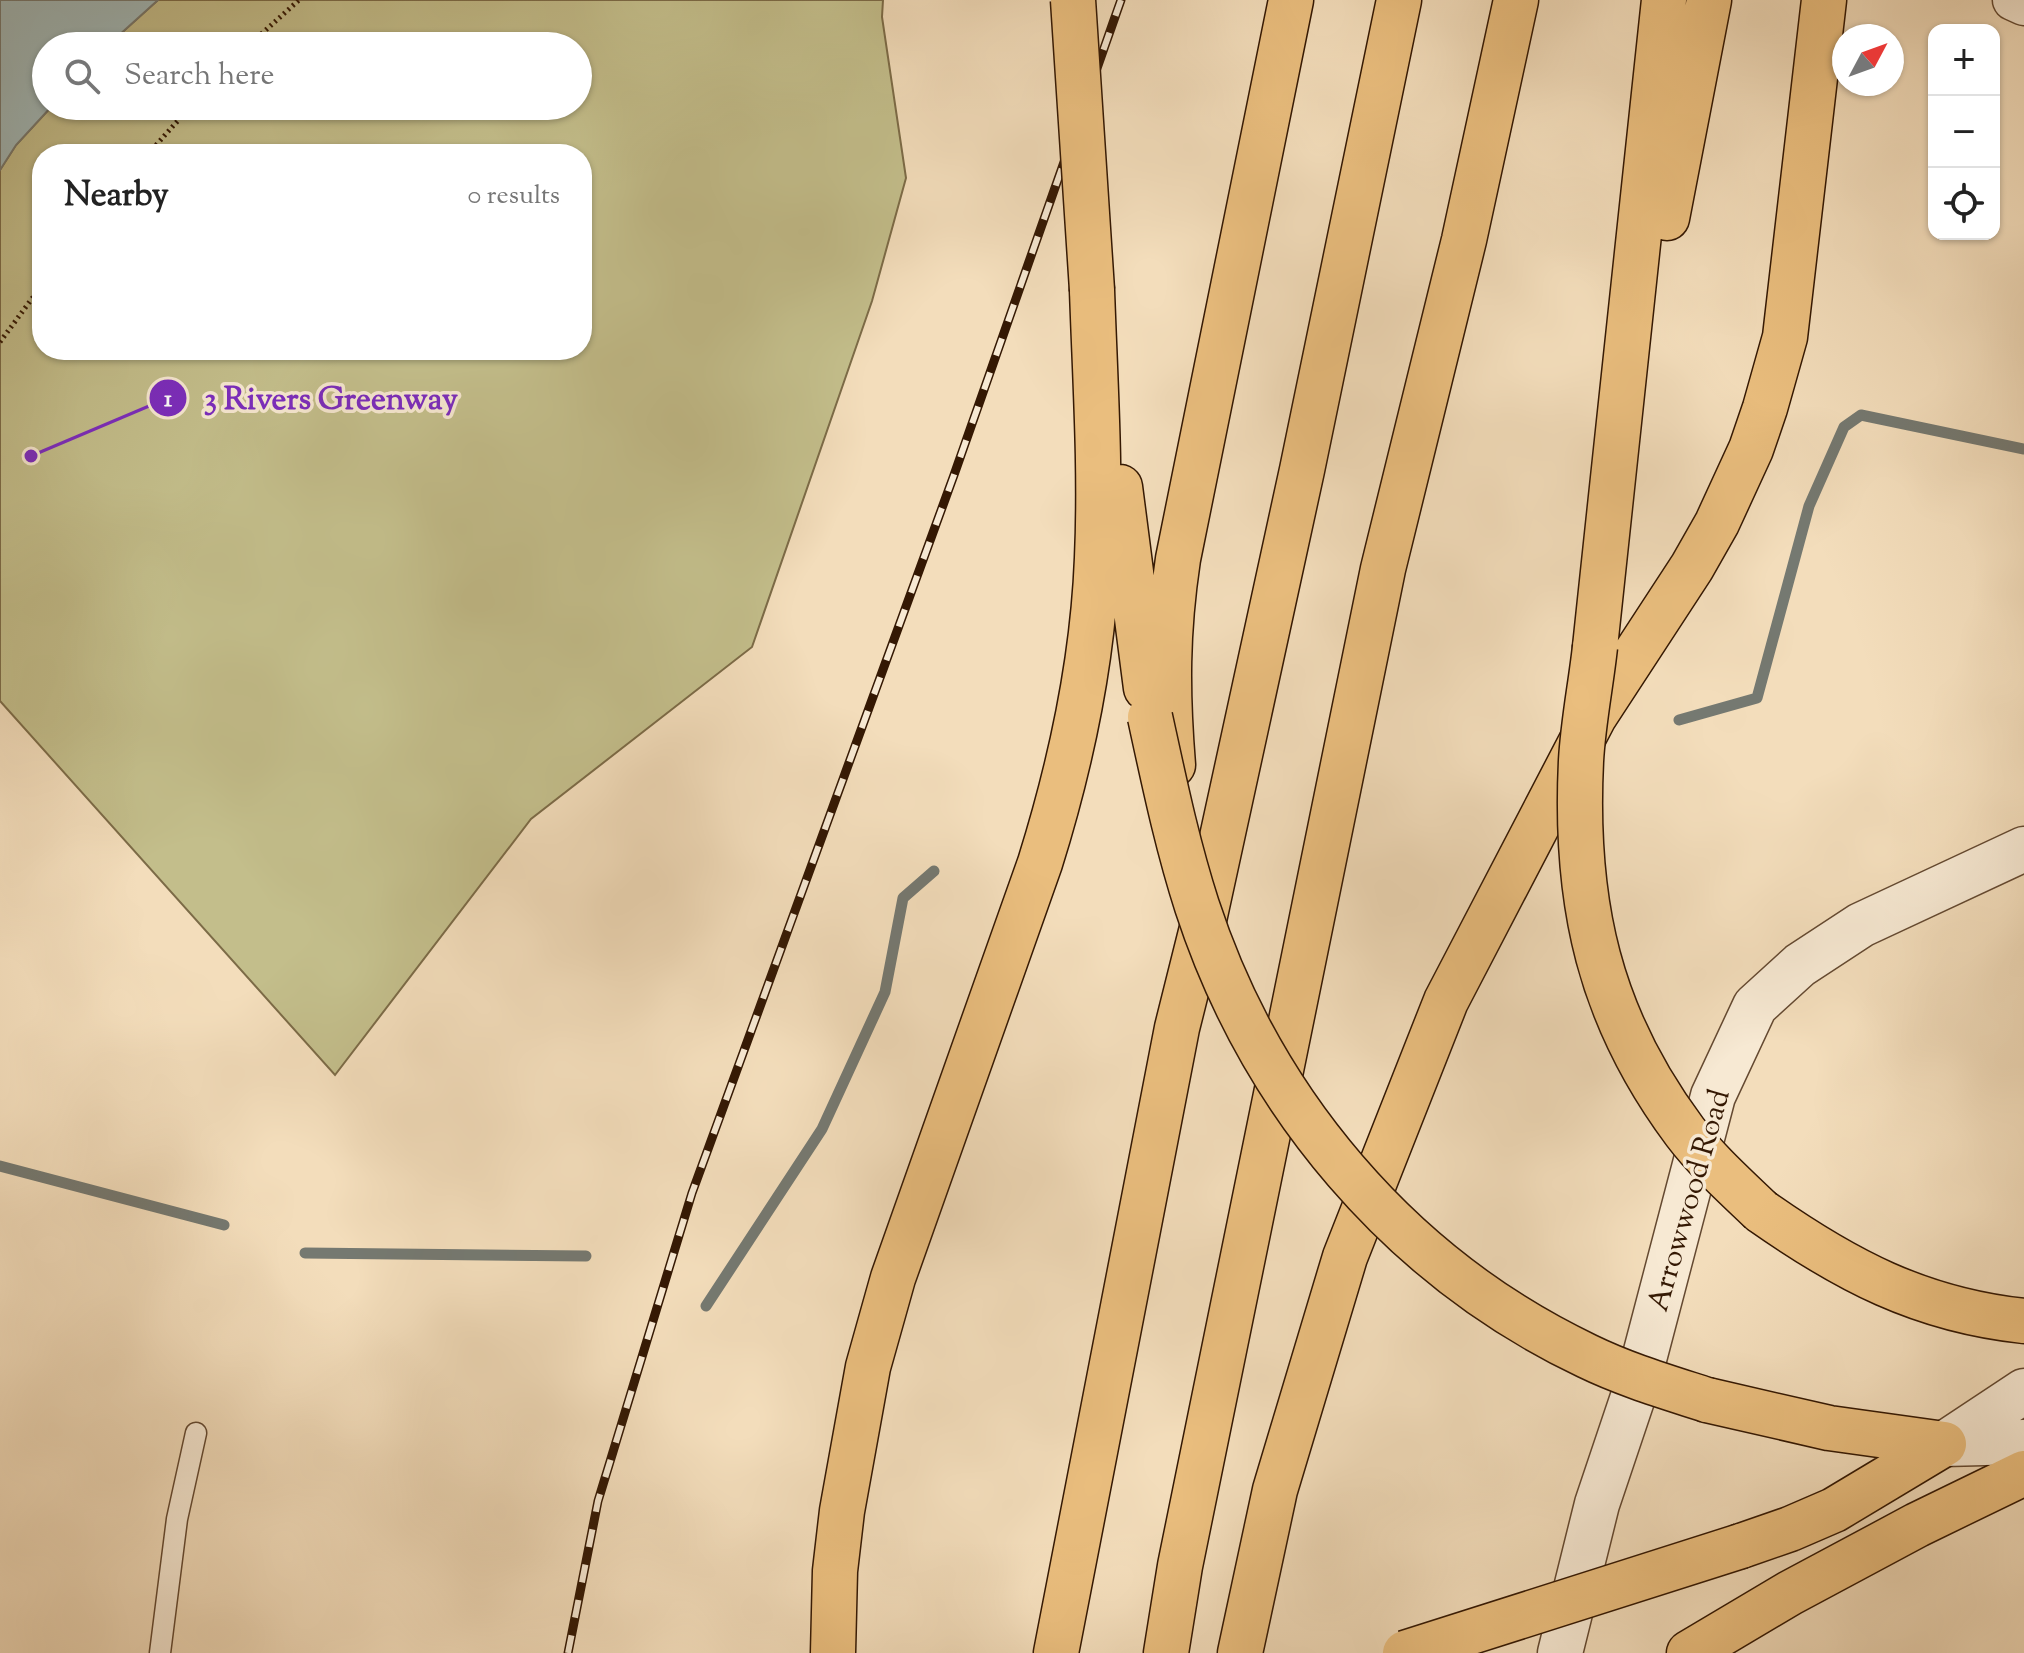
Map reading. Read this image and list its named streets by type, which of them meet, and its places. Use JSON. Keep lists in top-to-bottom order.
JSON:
{
  "streets": {
    "street": ["Arrowwood Road"]
  },
  "places": ["3 Rivers Greenway"],
  "north": "top right",
  "page": {
    "map_buttons": ["+", "−"],
    "search": "Search here",
    "heading": ["Nearby", "0 results"]
  }
}
